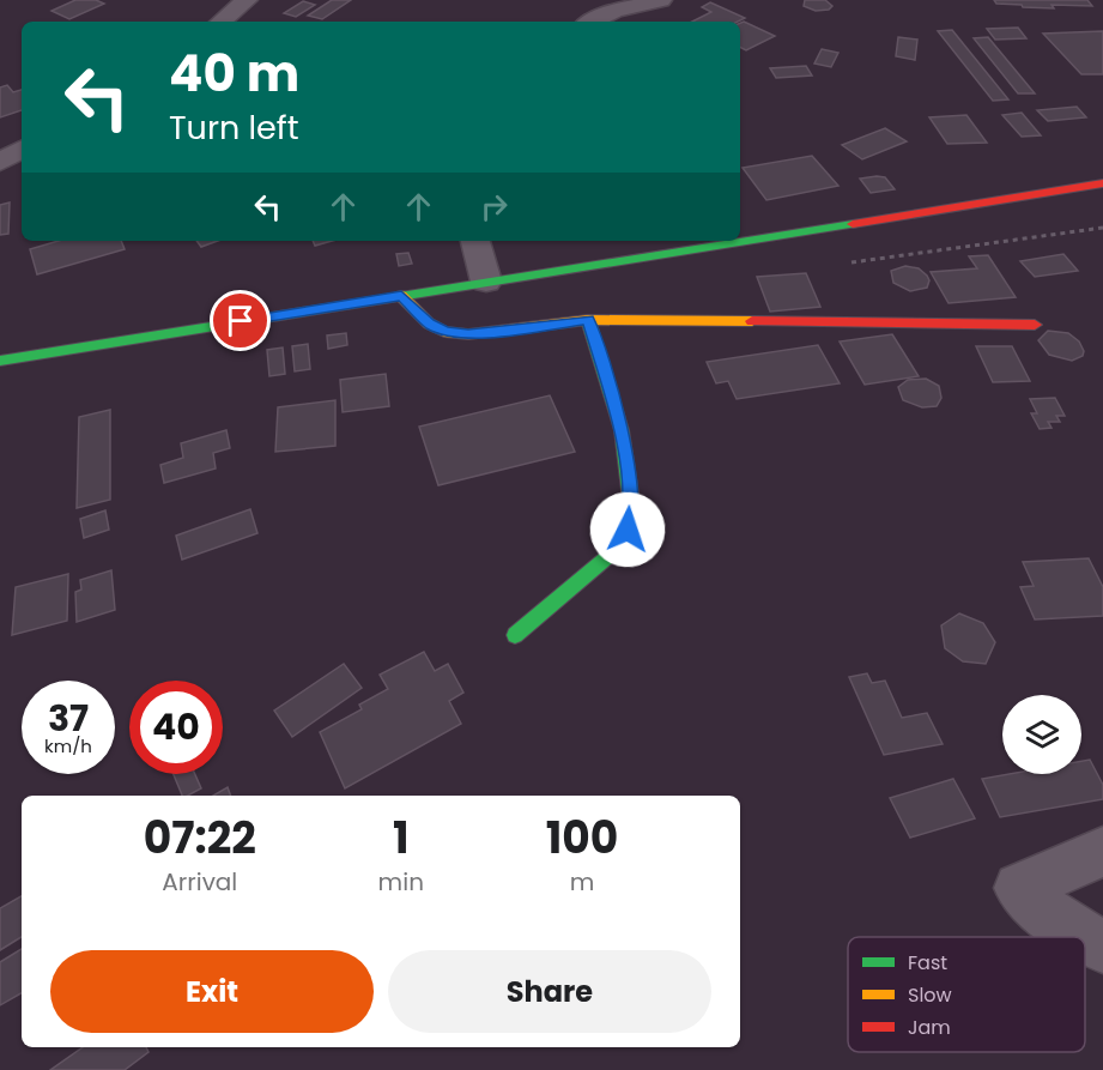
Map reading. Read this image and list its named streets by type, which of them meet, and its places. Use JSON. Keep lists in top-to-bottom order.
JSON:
{
  "legend": ["Fast", "Slow", "Jam"],
  "page": {
    "turn": ["40 m", "Turn left"],
    "speed": "37 km/h",
    "limit": "40",
    "eta": [
      "07:22",
      "Arrival",
      "1",
      "min",
      "100",
      "m"
    ],
    "buttons": ["Exit", "Share"]
  }
}
